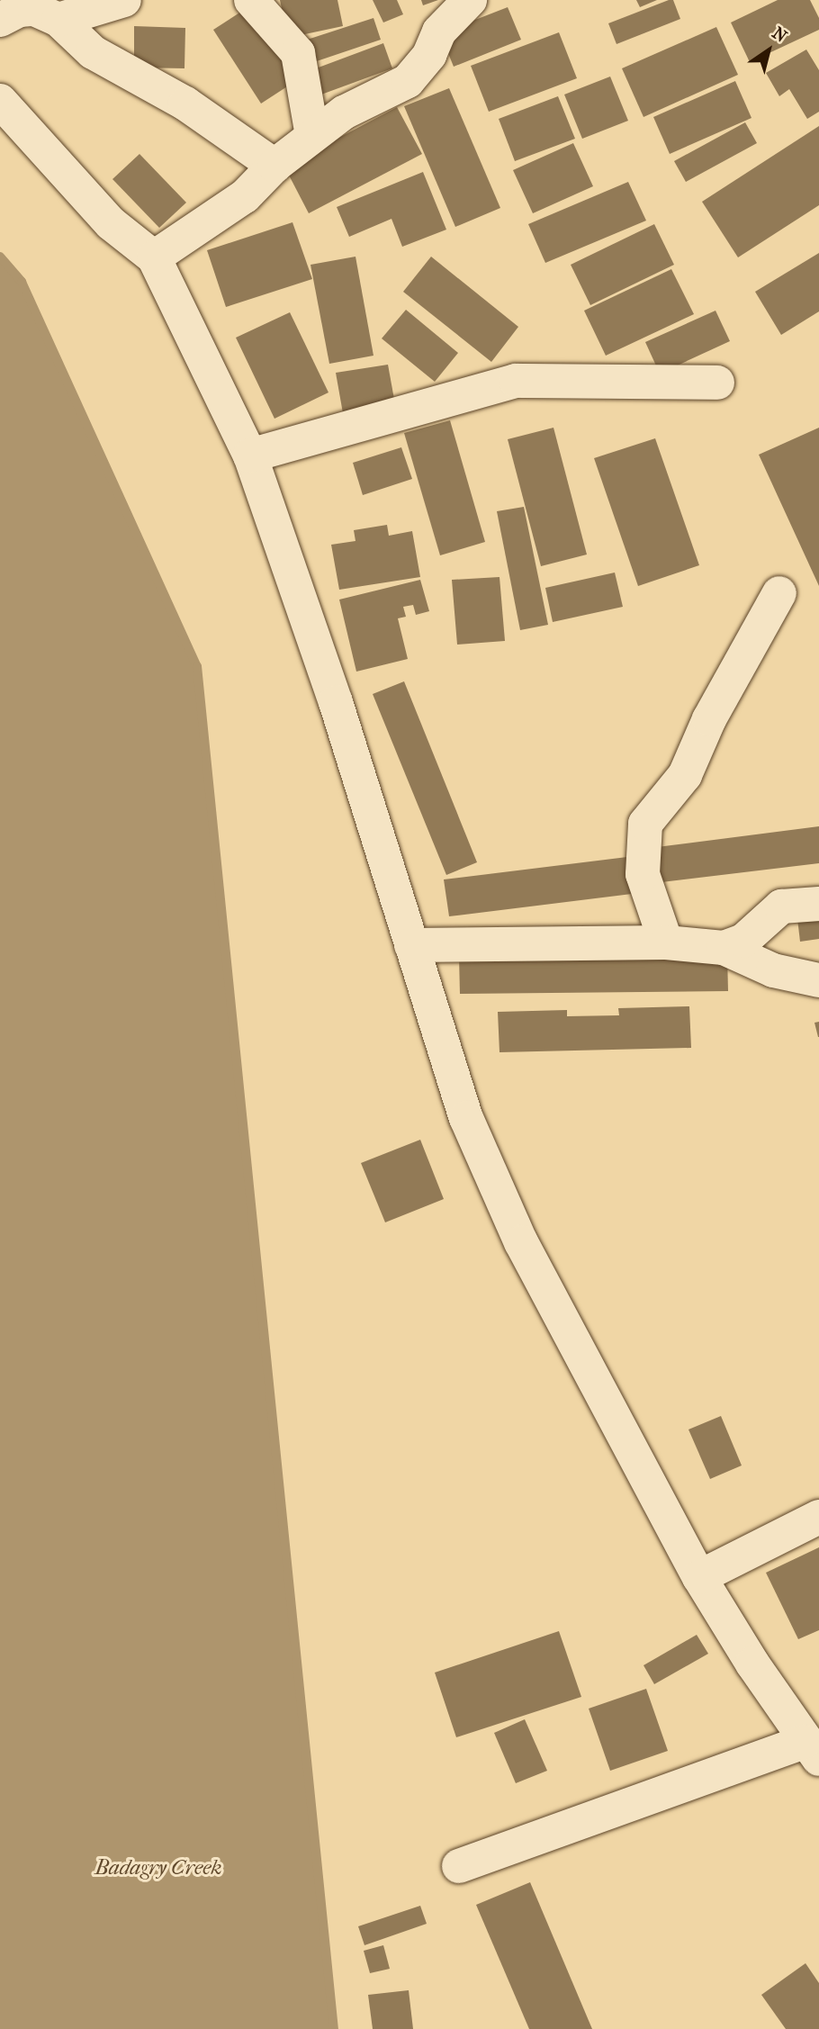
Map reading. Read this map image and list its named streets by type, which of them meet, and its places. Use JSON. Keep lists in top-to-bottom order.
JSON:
{
  "water": ["Badagry Creek"],
  "north": "top right"
}
